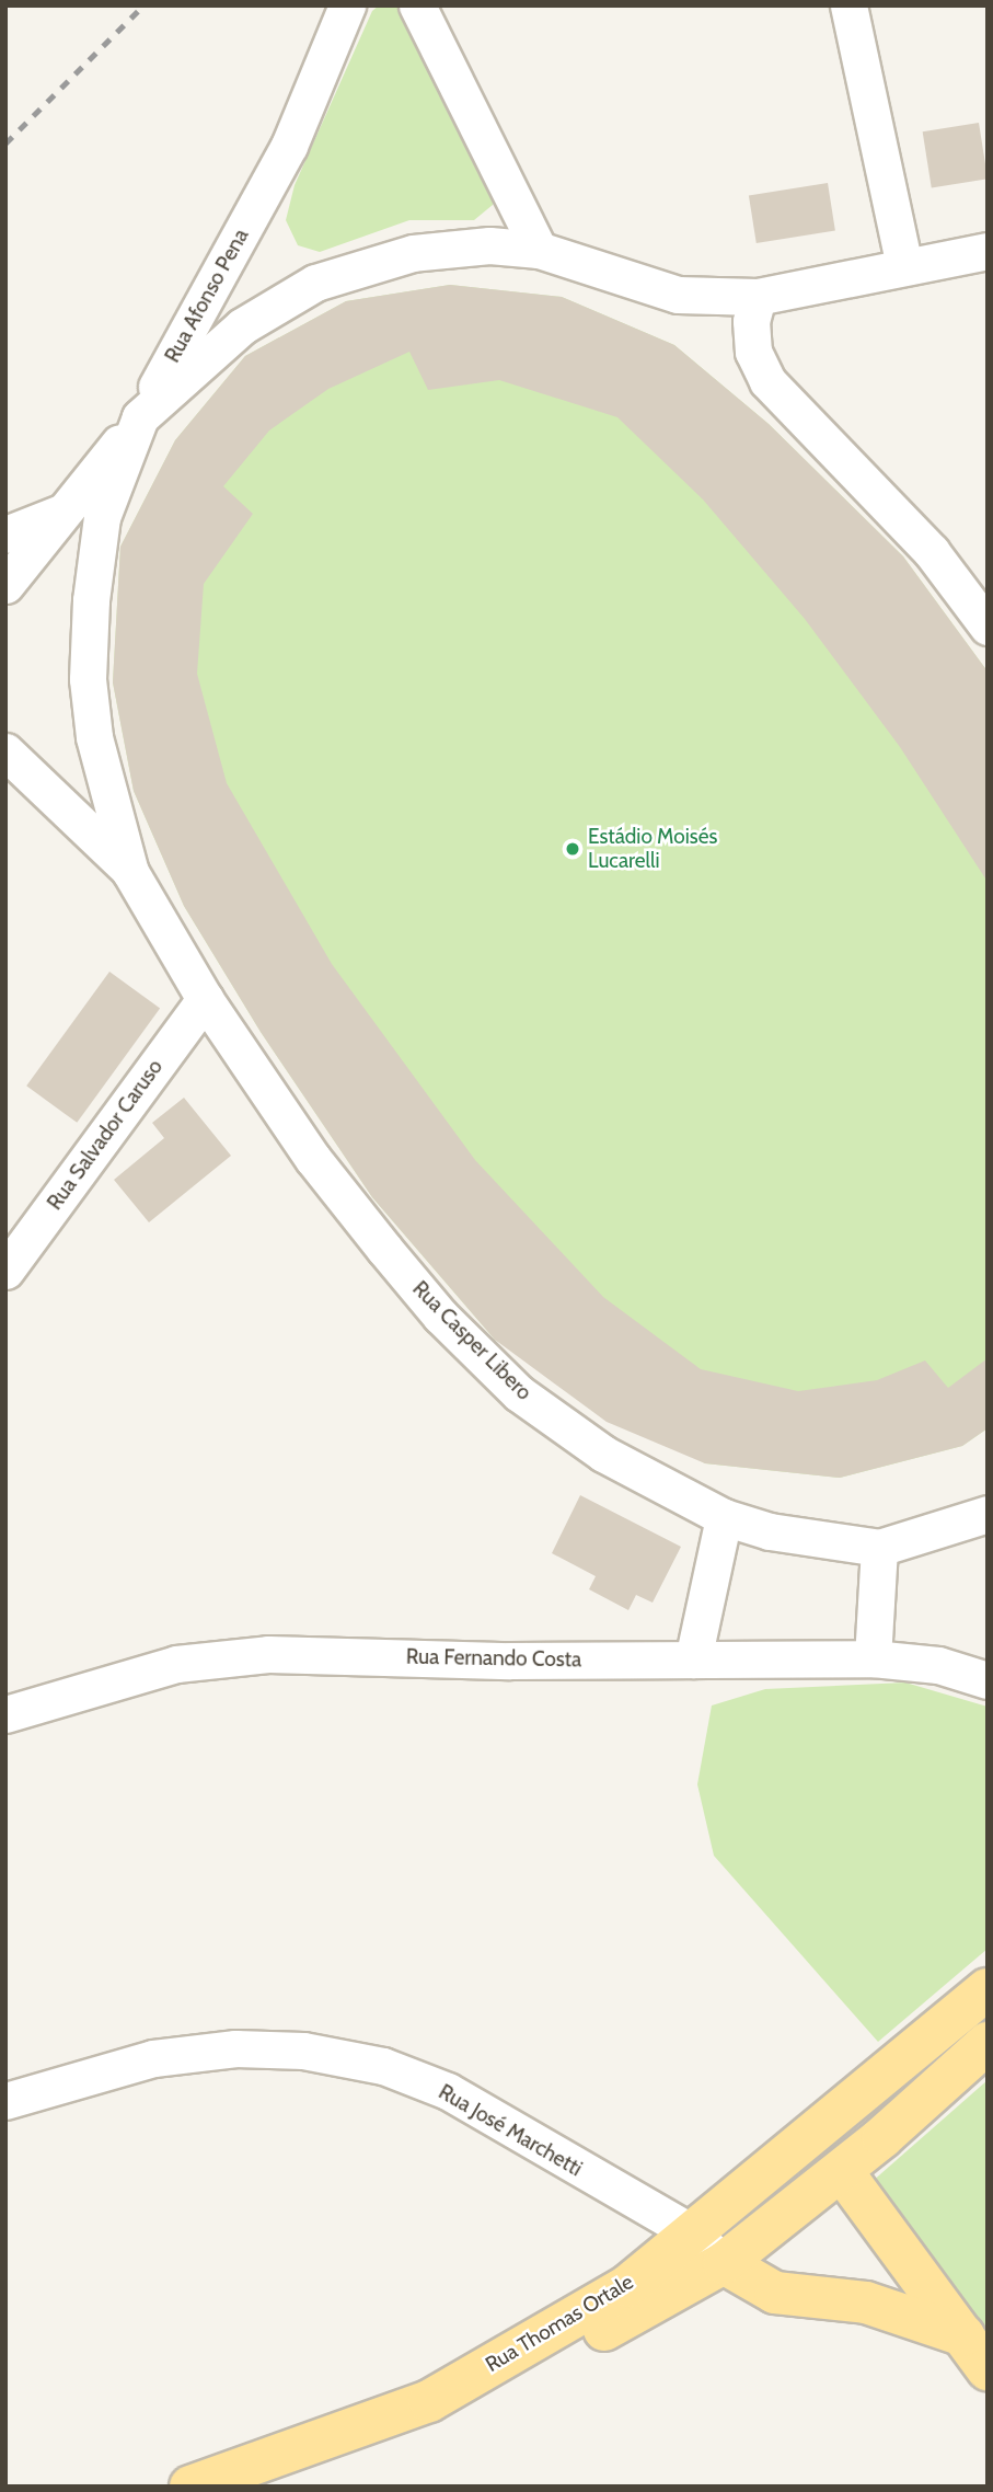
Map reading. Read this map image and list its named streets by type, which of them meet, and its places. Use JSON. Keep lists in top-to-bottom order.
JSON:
{
  "streets": {
    "main road": ["Rua Thomas Ortale"],
    "street": [
      "Rua Afonso Pena",
      "Rua Salvador Caruso",
      "Rua Casper Libero",
      "Rua Fernando Costa",
      "Rua José Marchetti"
    ]
  },
  "crossings": [
    ["Rua Afonso Pena", "Rua Casper Libero"],
    ["Rua Salvador Caruso", "Rua Casper Libero"],
    ["Rua José Marchetti", "Rua Thomas Ortale"]
  ],
  "places": ["Estádio Moisés Lucarelli"]
}
